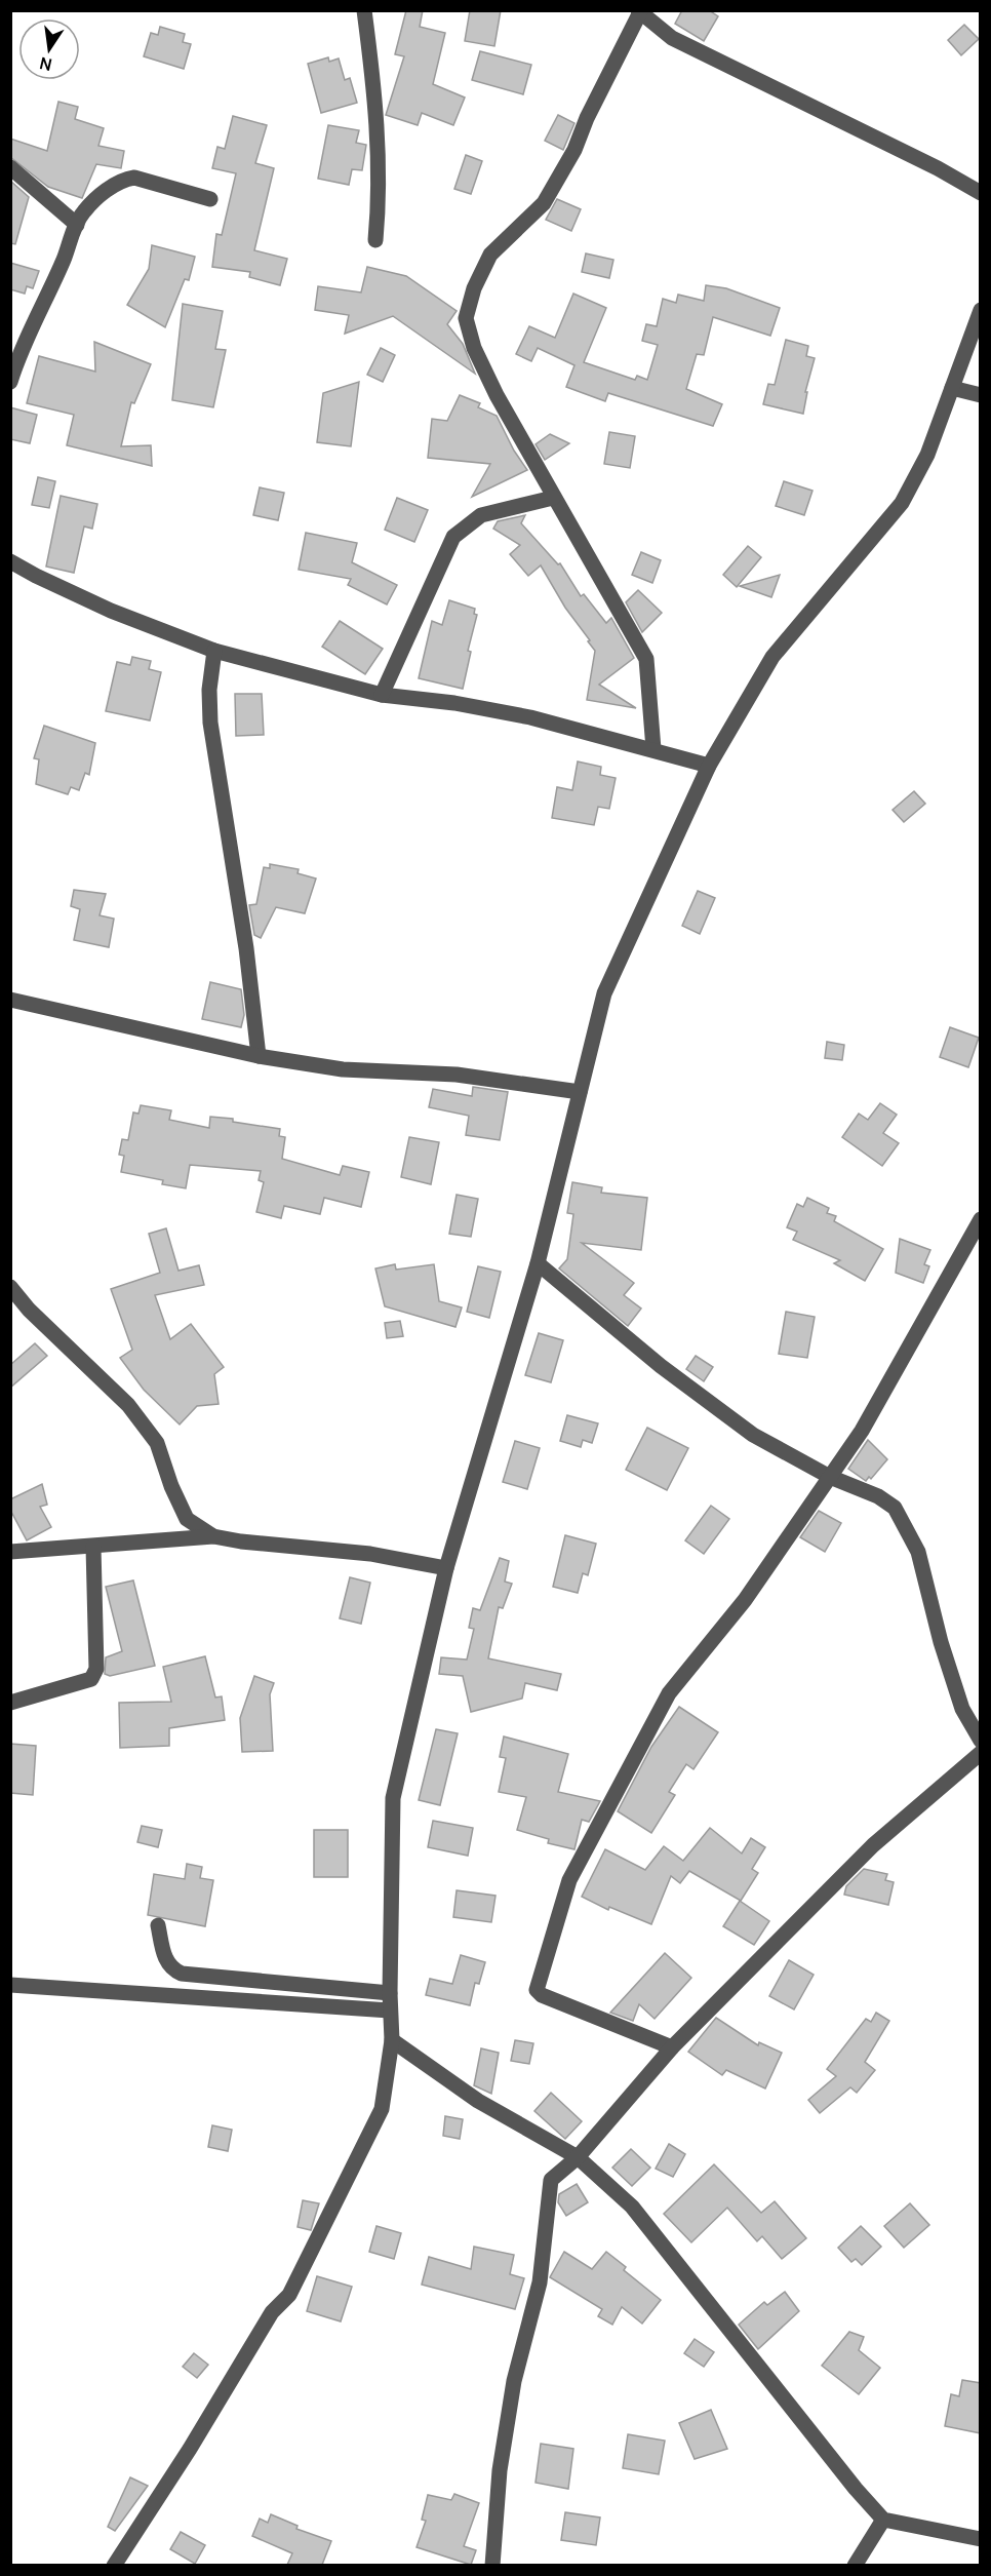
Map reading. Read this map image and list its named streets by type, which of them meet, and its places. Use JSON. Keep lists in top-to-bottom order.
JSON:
{
  "north": "bottom"
}
